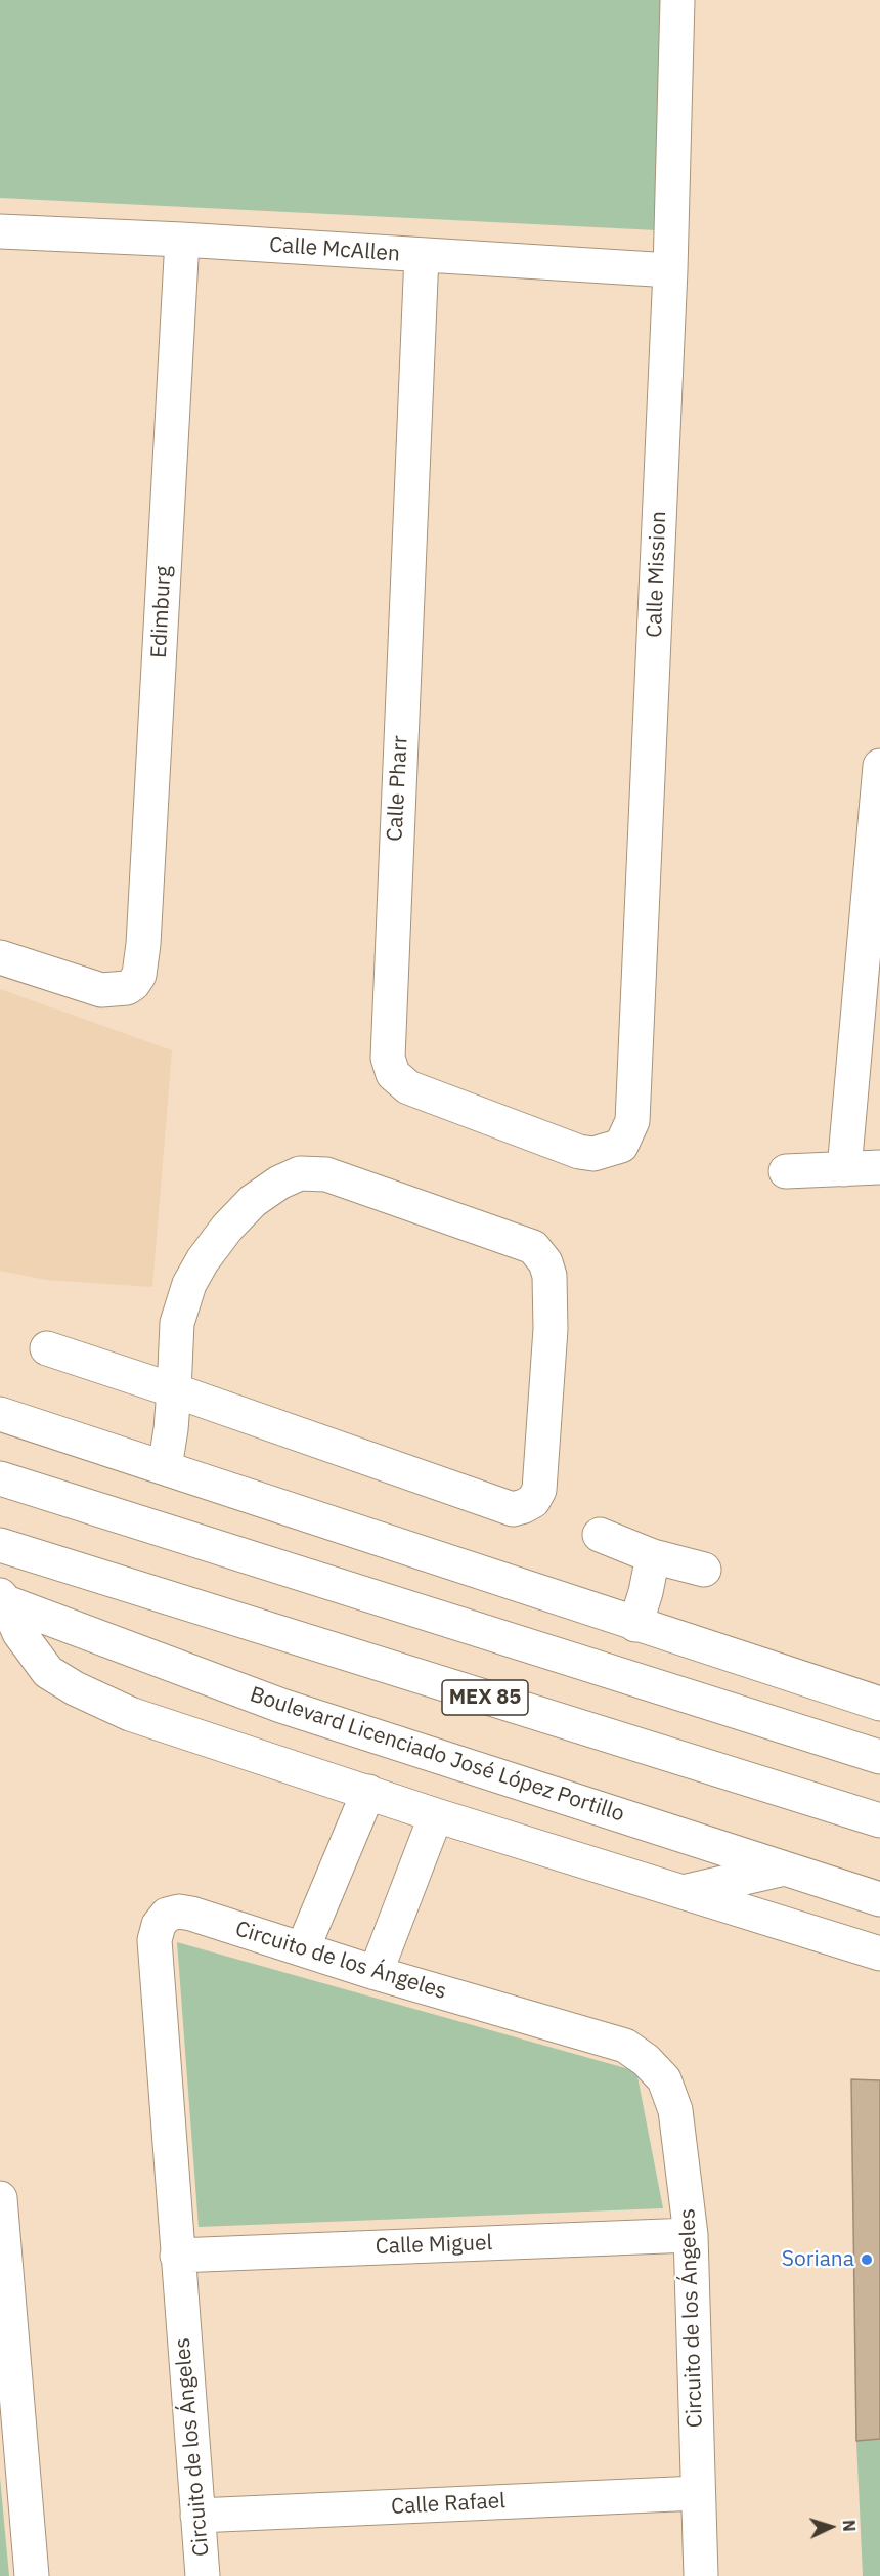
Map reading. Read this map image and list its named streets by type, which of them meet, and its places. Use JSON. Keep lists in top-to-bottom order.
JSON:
{
  "streets": {
    "main road": [
      "Calle McAllen",
      "Calle Mission",
      "Edimburg",
      "Calle Pharr",
      "MEX 85",
      "Boulevard Licenciado José López Portillo",
      "Circuito de los Ángeles",
      "Calle Miguel",
      "Calle Rafael"
    ]
  },
  "crossings": [
    ["Calle McAllen", "Calle Mission"],
    ["Calle McAllen", "Edimburg"],
    ["Calle McAllen", "Calle Pharr"],
    ["Calle Mission", "Calle Pharr"],
    ["Circuito de los Ángeles", "Calle Miguel"],
    ["Circuito de los Ángeles", "Calle Rafael"]
  ],
  "places": ["Soriana"],
  "north": "right"
}
